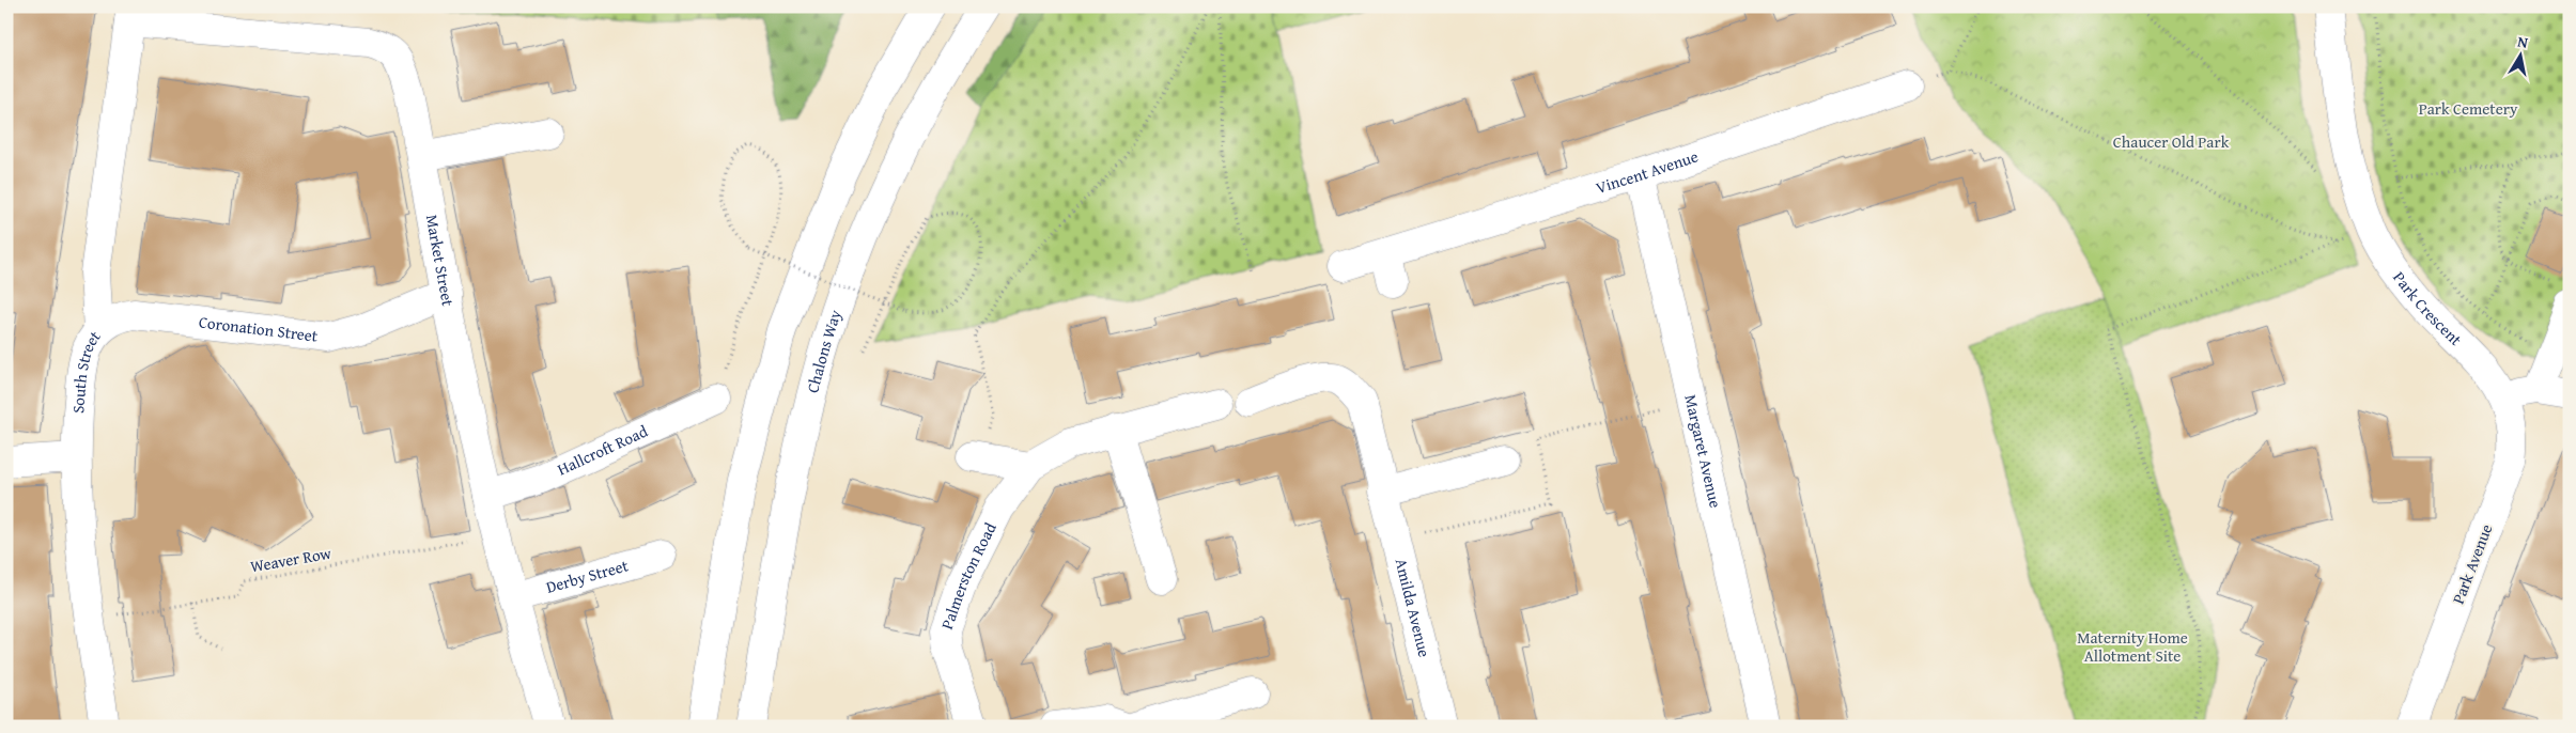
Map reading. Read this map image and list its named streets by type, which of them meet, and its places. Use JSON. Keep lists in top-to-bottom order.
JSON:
{
  "streets": {
    "street": [
      "Vincent Avenue",
      "Market Street",
      "Park Crescent",
      "Coronation Street",
      "Chalons Way",
      "South Street",
      "Hallcroft Road",
      "Margaret Avenue",
      "Park Avenue",
      "Derby Street",
      "Palmerston Road",
      "Amilda Avenue"
    ],
    "path": ["Weaver Row"]
  },
  "crossings": [
    ["Vincent Avenue", "Margaret Avenue"],
    ["Market Street", "Coronation Street"],
    ["Market Street", "South Street"],
    ["Market Street", "Hallcroft Road"],
    ["Market Street", "Derby Street"],
    ["Park Crescent", "Park Avenue"],
    ["Coronation Street", "South Street"]
  ],
  "parks": ["Park Cemetery", "Chaucer Old Park", "Maternity Home Allotment Site"],
  "north": "top"
}
